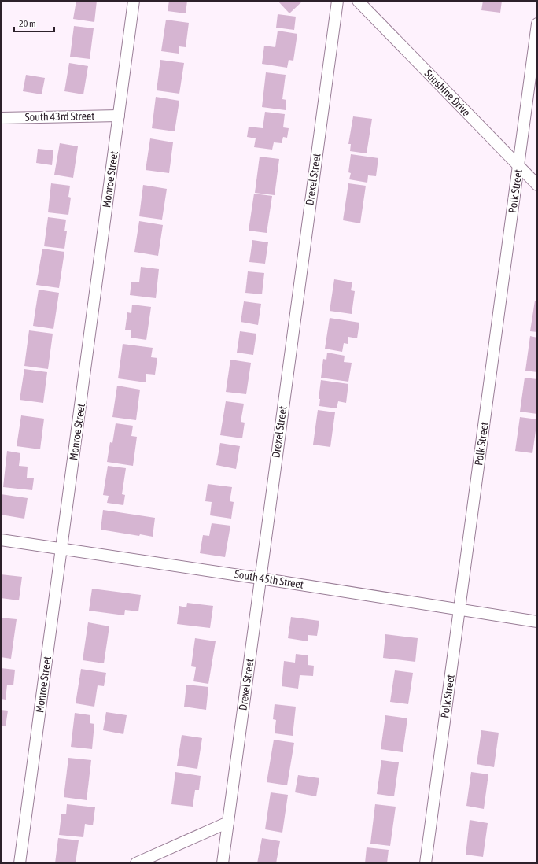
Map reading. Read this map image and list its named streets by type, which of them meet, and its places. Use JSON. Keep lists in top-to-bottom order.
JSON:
{
  "streets": {
    "street": [
      "Sunshine Drive",
      "South 43rd Street",
      "Monroe Street",
      "Drexel Street",
      "Polk Street",
      "South 45th Street"
    ]
  },
  "crossings": [
    ["Sunshine Drive", "Polk Street"],
    ["South 43rd Street", "Monroe Street"],
    ["Monroe Street", "South 45th Street"],
    ["Drexel Street", "South 45th Street"],
    ["Polk Street", "South 45th Street"]
  ],
  "scale_bar": "20 m"
}
